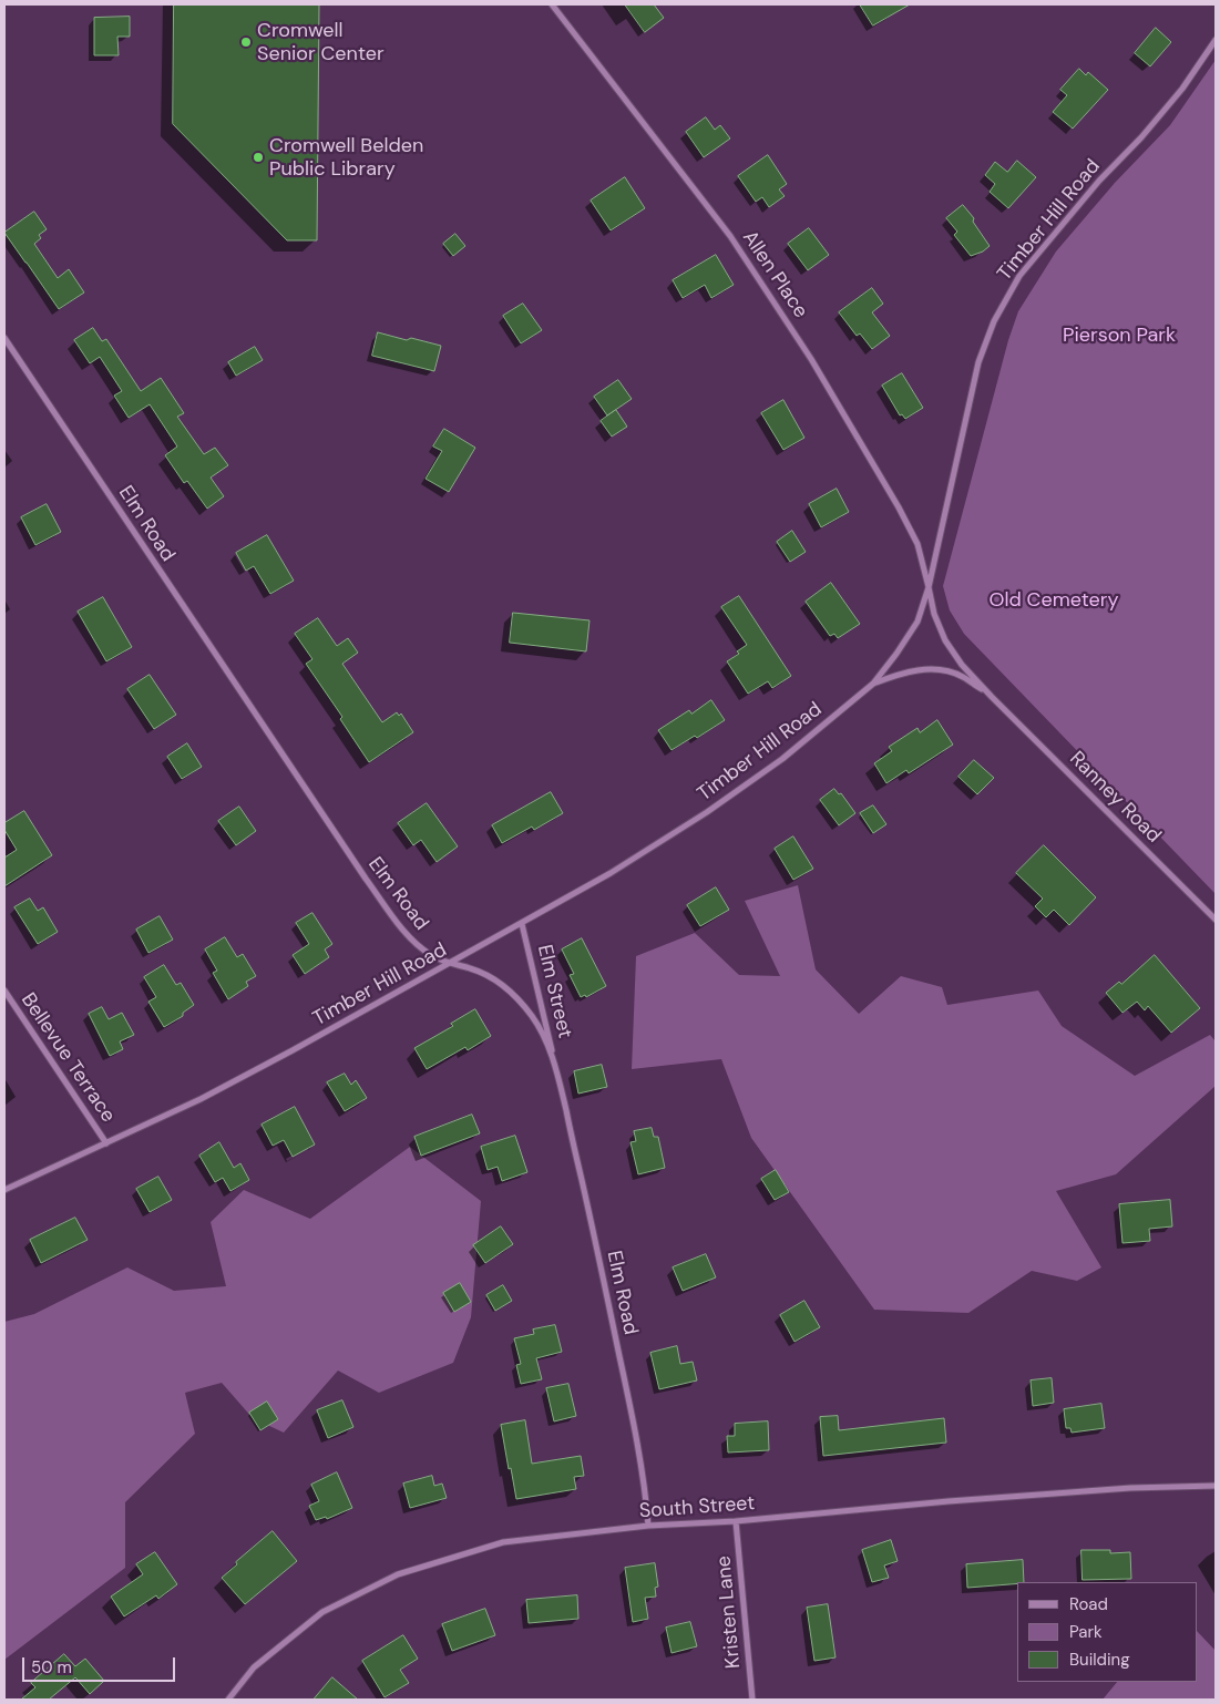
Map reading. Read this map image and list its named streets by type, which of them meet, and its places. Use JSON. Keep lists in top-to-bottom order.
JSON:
{
  "streets": {
    "street": [
      "Timber Hill Road",
      "Allen Place",
      "Elm Road",
      "Ranney Road",
      "Elm Street",
      "Bellevue Terrace",
      "South Street",
      "Kristen Lane"
    ]
  },
  "crossings": [
    ["Timber Hill Road", "Allen Place"],
    ["Timber Hill Road", "Elm Road"],
    ["Timber Hill Road", "Ranney Road"],
    ["Timber Hill Road", "Elm Street"],
    ["Timber Hill Road", "Bellevue Terrace"],
    ["Allen Place", "Ranney Road"],
    ["Elm Road", "Elm Street"],
    ["Elm Road", "South Street"],
    ["South Street", "Kristen Lane"]
  ],
  "parks": ["Pierson Park", "Old Cemetery"],
  "places": ["Cromwell Senior Center", "Cromwell Belden Public Library"],
  "legend": ["Road", "Park", "Building"],
  "scale_bar": "50 m"
}
